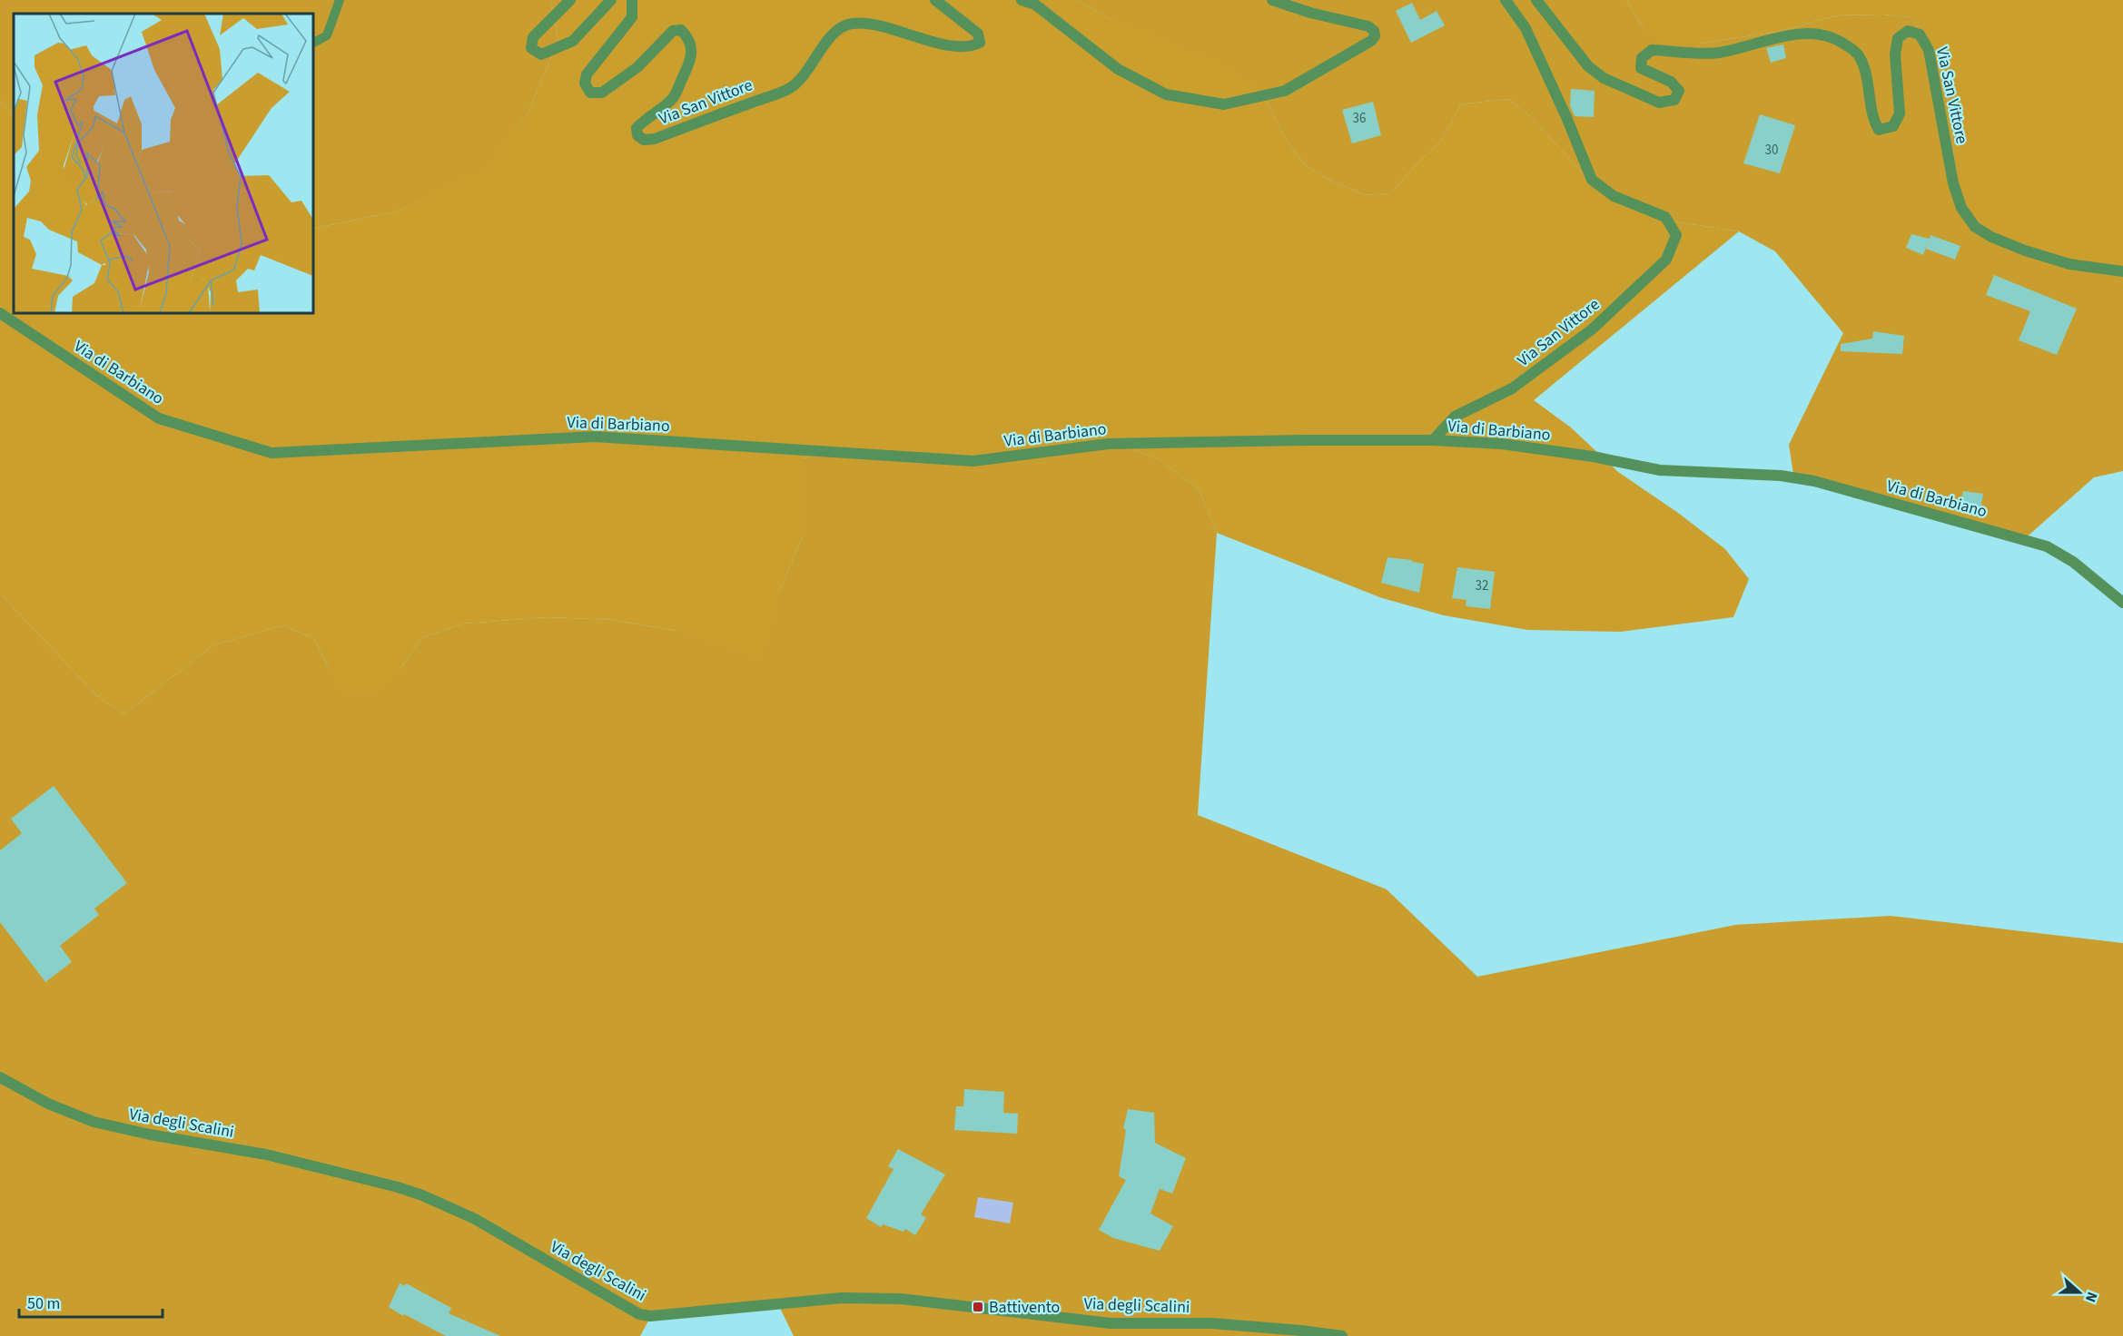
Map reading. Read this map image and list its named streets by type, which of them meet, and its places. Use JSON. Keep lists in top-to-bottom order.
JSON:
{
  "streets": {
    "street": ["Via San Vittore", "Via di Barbiano", "Via degli Scalini"]
  },
  "crossings": [
    ["Via San Vittore", "Via di Barbiano"]
  ],
  "places": {
    "transit": ["Battivento"]
  },
  "house_numbers": ["36", "30", "32"],
  "scale_bar": "50 m",
  "north": "right"
}
